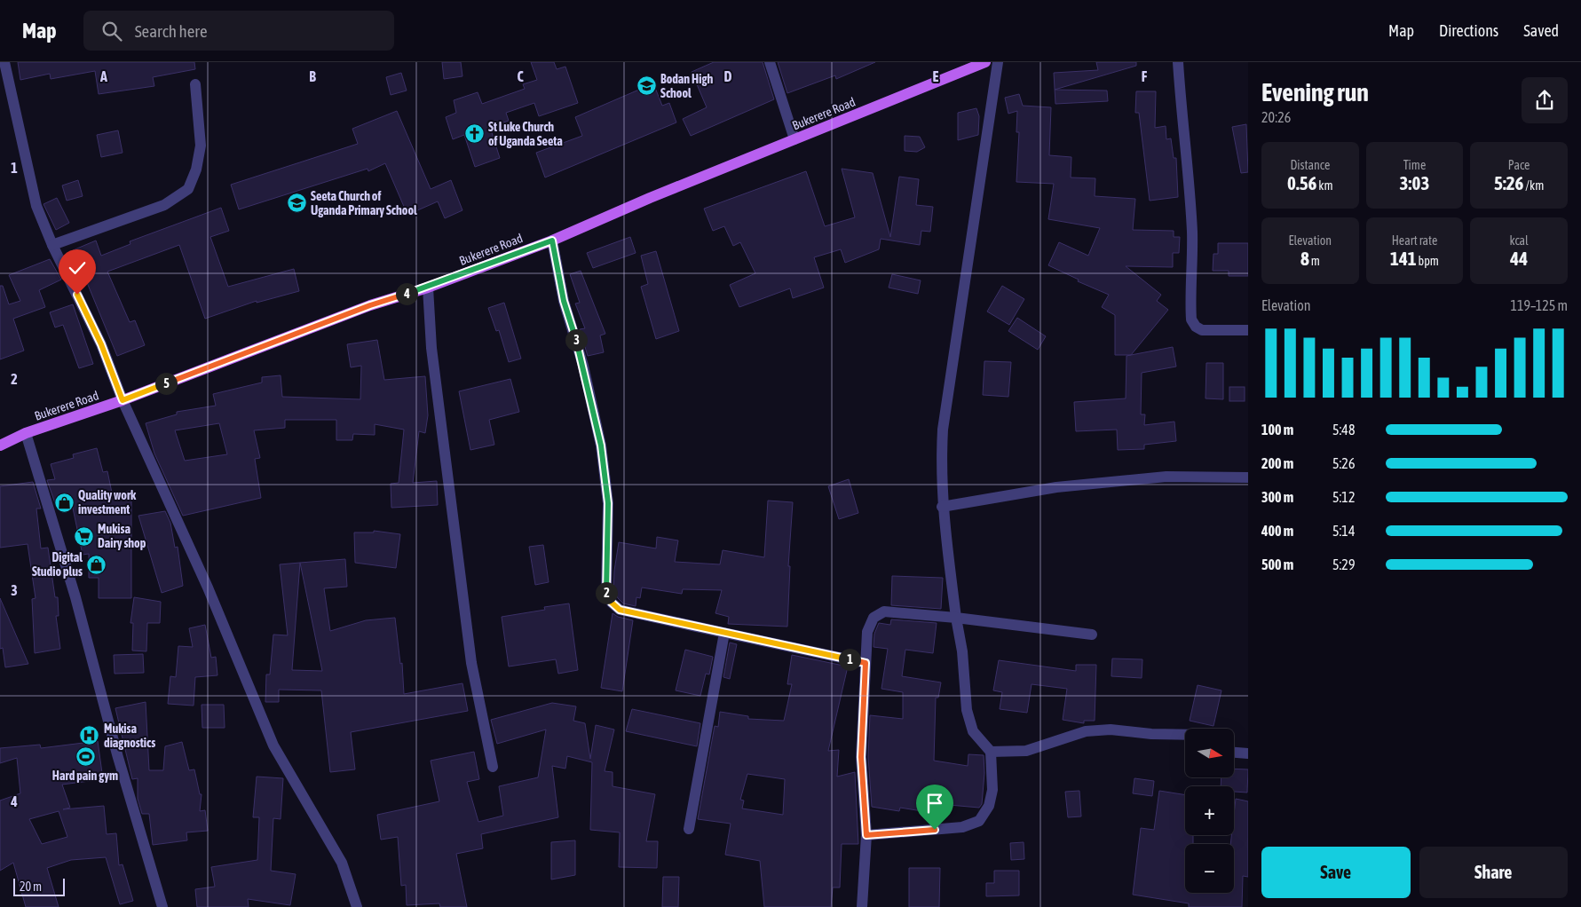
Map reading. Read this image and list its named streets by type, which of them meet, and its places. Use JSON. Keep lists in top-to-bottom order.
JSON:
{
  "streets": {
    "main road": ["Bukerere Road"]
  },
  "places": {
    "school or university": ["Bodan High School", "Seeta Church of Uganda Primary School"],
    "church": ["St Luke Church of Uganda Seeta"],
    "shop": ["Quality work investment", "Digital Studio plus"],
    "supermarket": ["Mukisa Dairy shop"],
    "hospital": ["Mukisa diagnostics"],
    "sports": ["Hard pain gym"]
  },
  "scale_bar": "20 m",
  "north": "right",
  "page": {
    "header": "Map",
    "search": "Search here",
    "nav": ["Map", "Directions", "Saved"],
    "heading": ["Evening run", "20:26"],
    "stats": [
      ["Distance", "0.56 km"],
      ["Time", "3:03"],
      ["Pace", "5:26 /km"],
      ["Elevation", "8 m"],
      ["Heart rate", "141 bpm"],
      ["kcal", "44"]
    ],
    "pins": [
      "4",
      "3",
      "5",
      "2",
      "1"
    ],
    "chart": ["Elevation", "119–125 m"],
    "list": [
      {
        "name": "100 m",
        "note": "5:48"
      },
      {
        "name": "200 m",
        "note": "5:26"
      },
      {
        "name": "300 m",
        "note": "5:12"
      },
      {
        "name": "400 m",
        "note": "5:14"
      },
      {
        "name": "500 m",
        "note": "5:29"
      }
    ],
    "map_buttons": ["+", "−"],
    "buttons": ["Save", "Share"],
    "scale": "20 m"
  },
  "grid": {
    "columns": [
      "A",
      "B",
      "C",
      "D",
      "E",
      "F"
    ],
    "rows": [
      "1",
      "2",
      "3",
      "4"
    ]
  }
}
